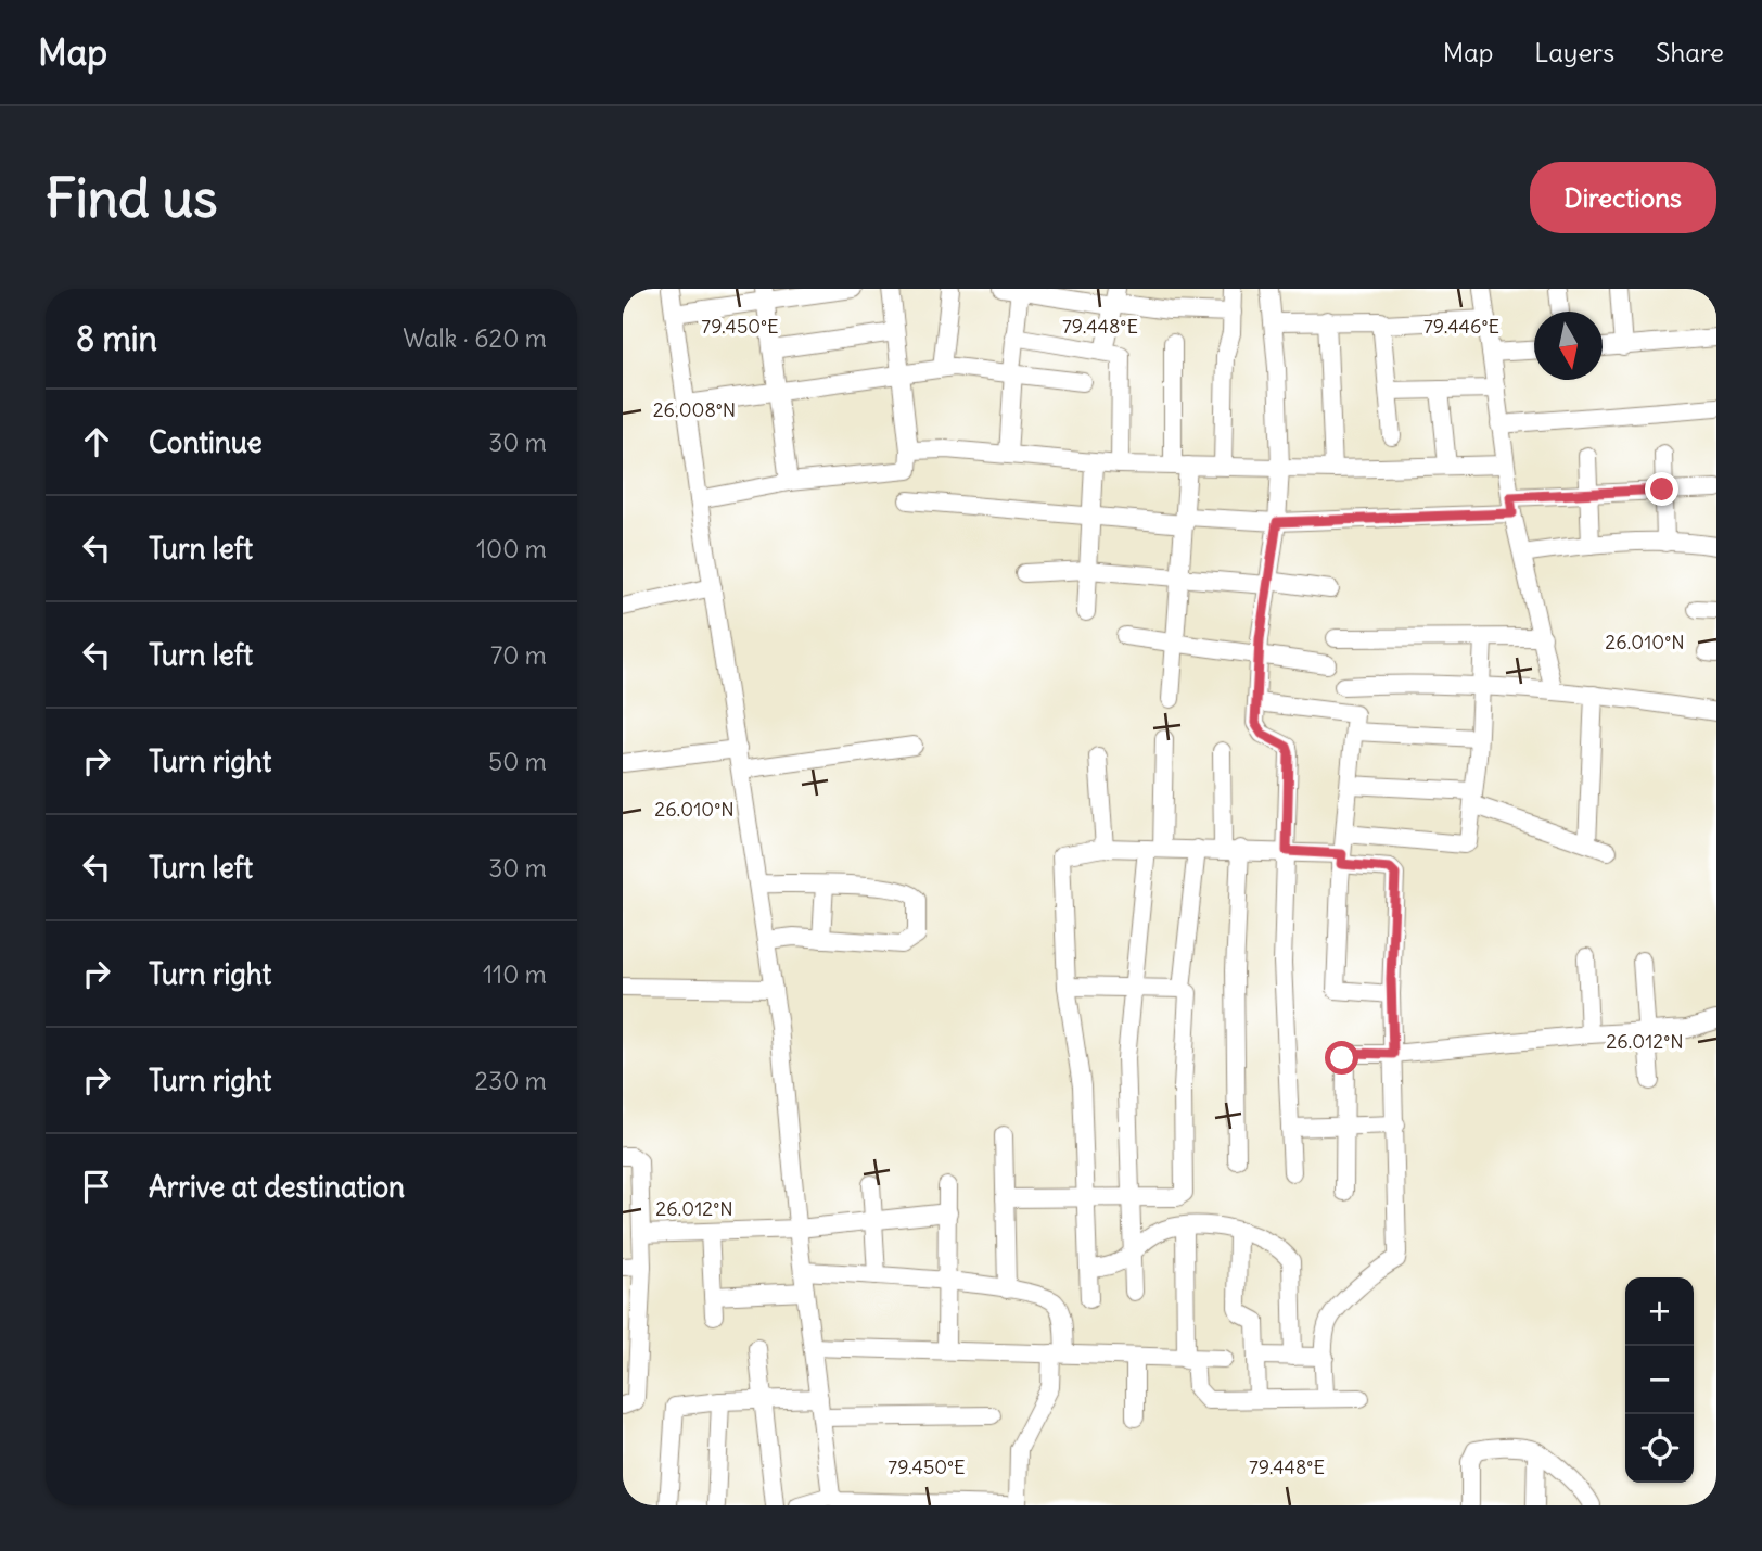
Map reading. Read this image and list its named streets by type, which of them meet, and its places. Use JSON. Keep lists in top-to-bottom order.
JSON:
{
  "north": "bottom",
  "page": {
    "header": "Map",
    "nav": ["Map", "Layers", "Share"],
    "buttons": "Directions",
    "title": "Find us",
    "heading": ["8 min", "Walk · 620 m"],
    "list": [
      ["Continue", "30 m"],
      ["Turn left", "100 m"],
      ["Turn left", "70 m"],
      ["Turn right", "50 m"],
      ["Turn left", "30 m"],
      ["Turn right", "110 m"],
      ["Turn right", "230 m"],
      "Arrive at destination"
    ],
    "map_buttons": ["+", "−"]
  },
  "coordinates": [
    "79.450°E",
    "79.448°E",
    "79.446°E",
    "26.008°N",
    "26.010°N",
    "26.012°N"
  ]
}
